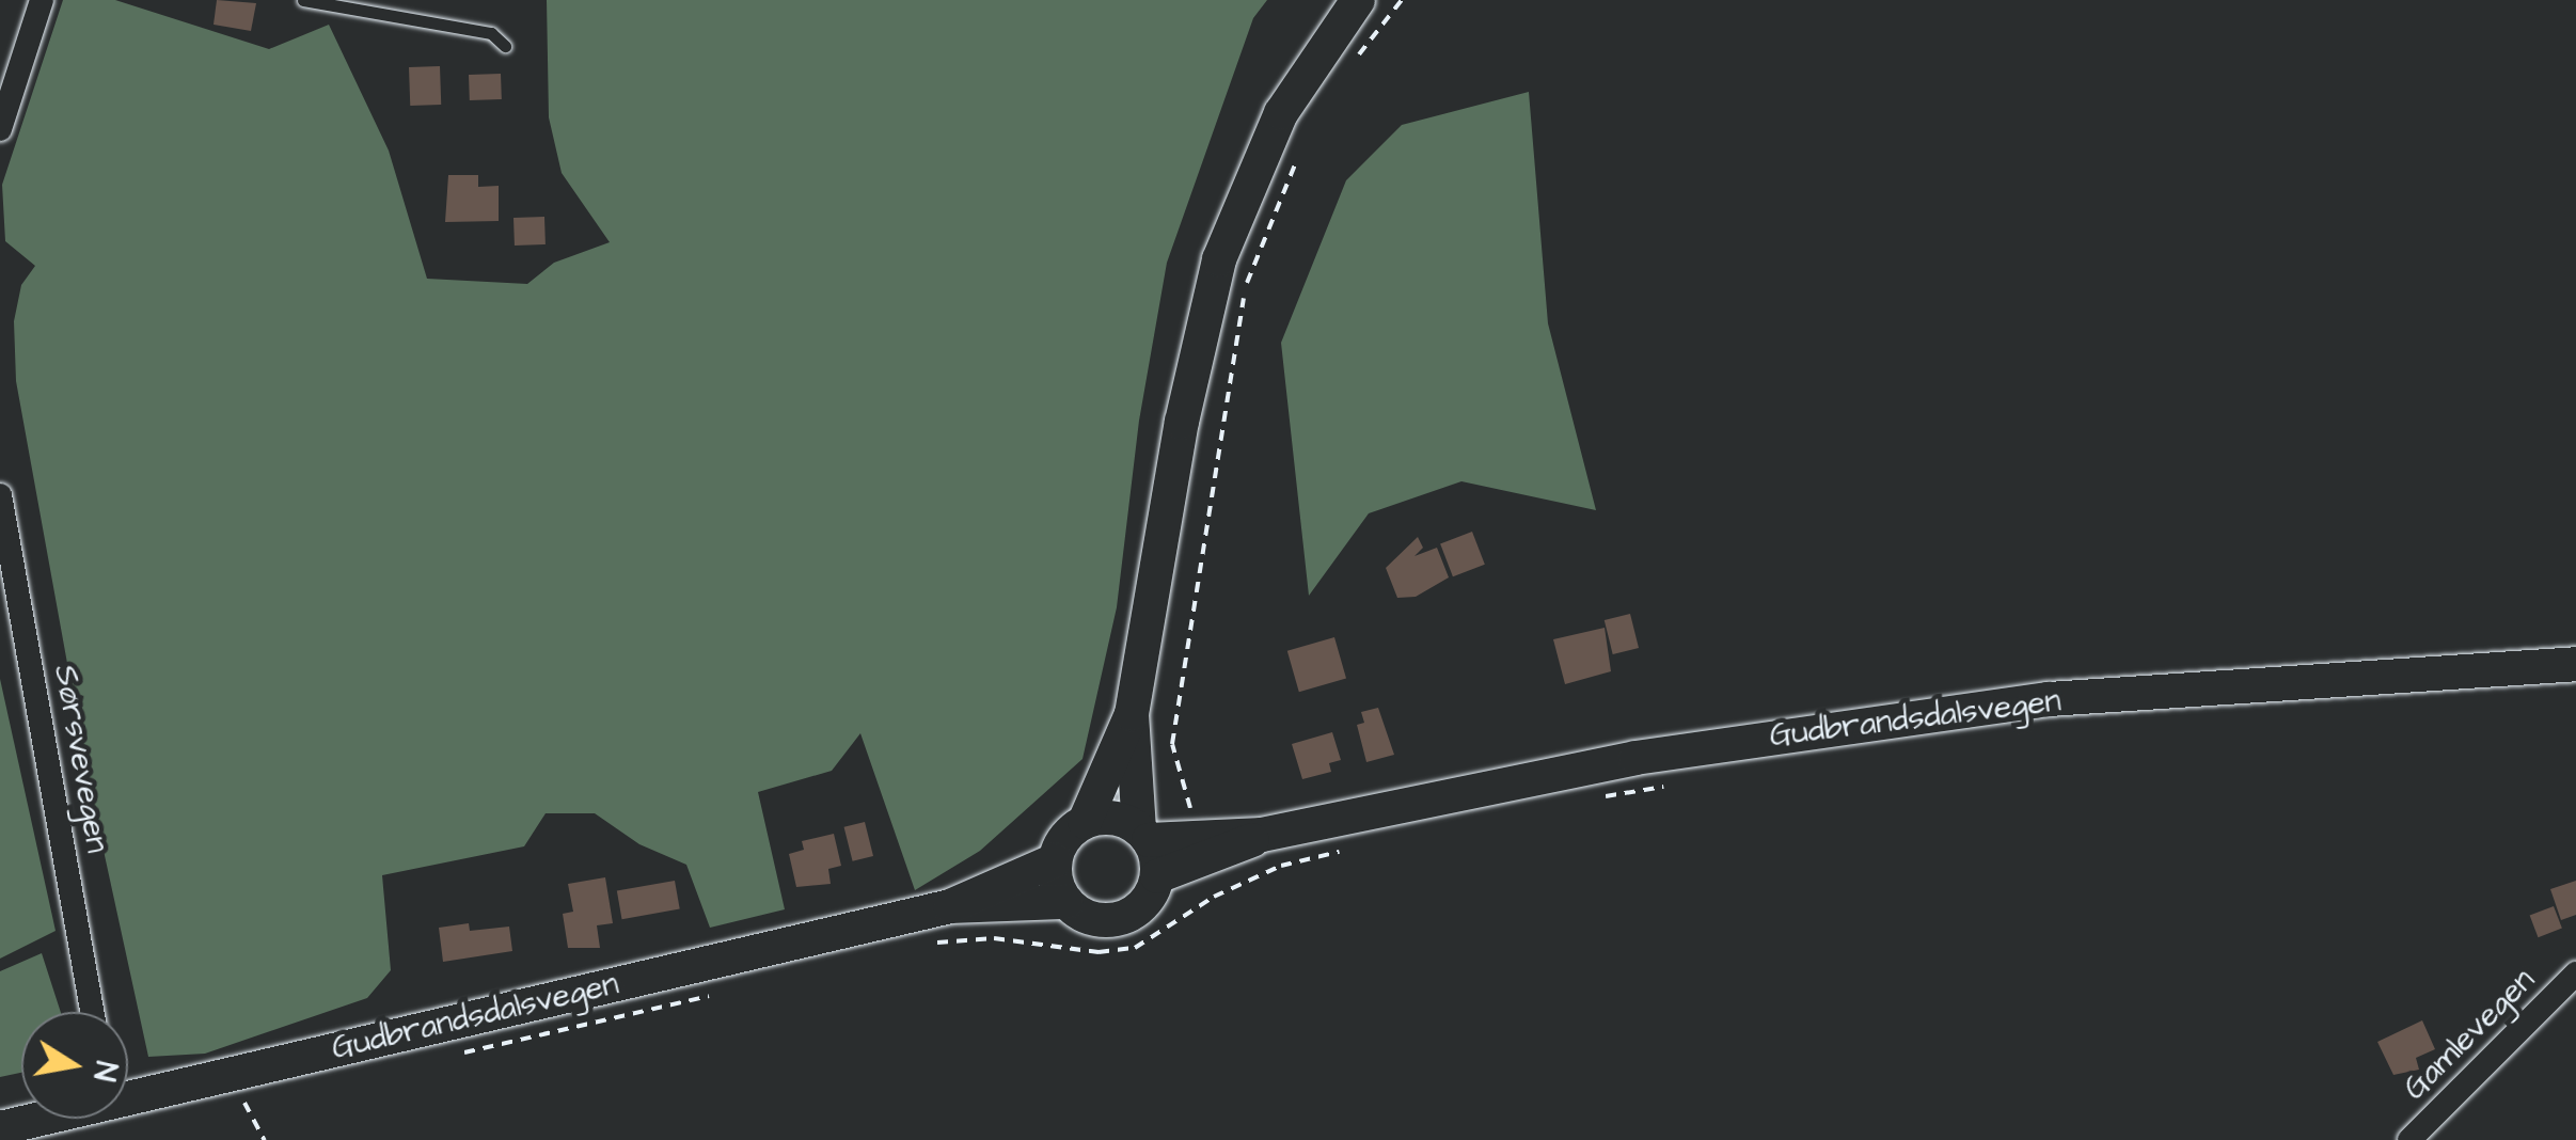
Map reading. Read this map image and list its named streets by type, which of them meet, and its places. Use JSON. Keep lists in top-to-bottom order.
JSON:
{
  "streets": {
    "main road": ["Gudbrandsdalsvegen"],
    "street": ["Sørsvevegen", "Gamlevegen"]
  },
  "north": "right"
}
